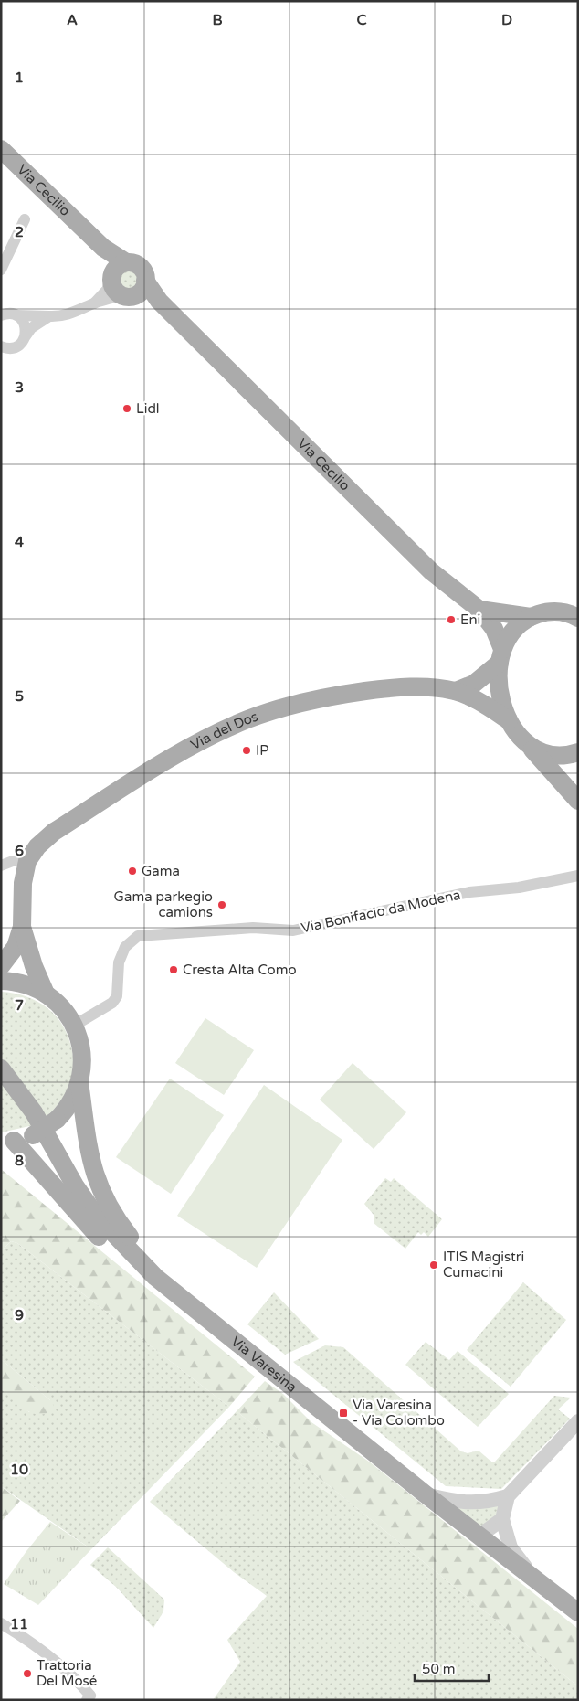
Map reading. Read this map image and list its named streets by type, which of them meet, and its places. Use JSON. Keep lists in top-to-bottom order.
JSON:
{
  "streets": {
    "main road": ["Via Cecilio", "Via del Dos", "Via Varesina"],
    "street": ["Via Bonifacio da Modena"]
  },
  "crossings": [
    ["Via Cecilio", "Via del Dos"]
  ],
  "places": {
    "other": [
      "Lidl",
      "Eni",
      "IP",
      "Gama",
      "Gama parkegio camions",
      "Cresta Alta Como",
      "ITIS Magistri Cumacini",
      "Trattoria Del Mosé"
    ],
    "transit": ["Via Varesina - Via Colombo"]
  },
  "scale_bar": "50 m",
  "grid": {
    "columns": [
      "A",
      "B",
      "C",
      "D"
    ],
    "rows": [
      "1",
      "2",
      "3",
      "4",
      "5",
      "6",
      "7",
      "8",
      "9",
      "10",
      "11"
    ]
  }
}
